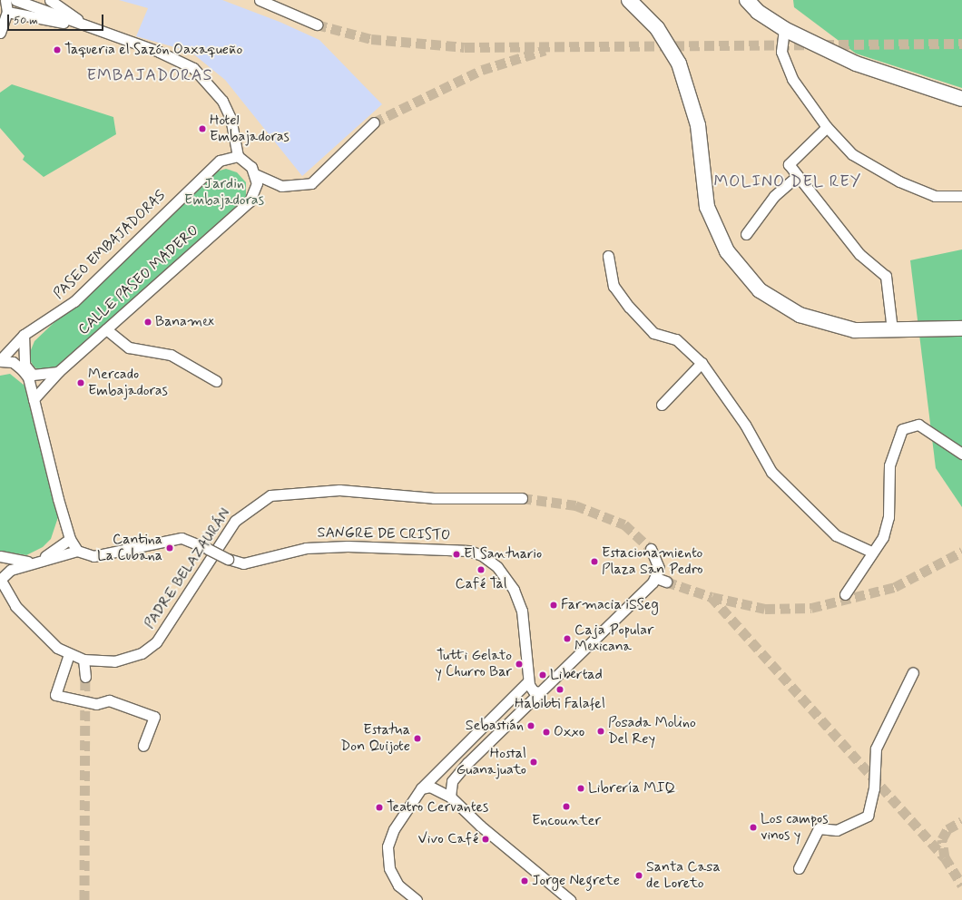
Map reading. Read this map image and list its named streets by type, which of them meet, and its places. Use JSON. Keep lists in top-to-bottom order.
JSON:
{
  "streets": {
    "street": [
      "PASEO EMBAJADORAS",
      "CALLE PASEO MADERO",
      "SANGRE DE CRISTO",
      "PADRE BELAZAURÁN"
    ]
  },
  "districts": ["EMBAJADORAS", "MOLINO DEL REY"],
  "parks": ["Jardin Embajadoras"],
  "places": [
    "Taqueria el Sazón Oaxaqueño",
    "Hotel Embajadoras",
    "Banamex",
    "Mercado Embajadoras",
    "Cantina La Cubana",
    "El Santuario",
    "Estacionamiento Plaza San Pedro",
    "Café Tal",
    "Farmacia iSSeg",
    "Caja Popular Mexicana",
    "Tutti Gelato y Churro Bar",
    "Libertad",
    "Habibti Falafel",
    "Sebastián",
    "Posada Molino Del Rey",
    "Oxxo",
    "Estatua Don Quijote",
    "Hostal Guanajuato",
    "Librería MIQ",
    "Encounter",
    "Teatro Cervantes",
    "Los campos vinos y",
    "Vivo Café",
    "Santa Casa de Loreto",
    "Jorge Negrete"
  ],
  "scale_bar": "50 m"
}
